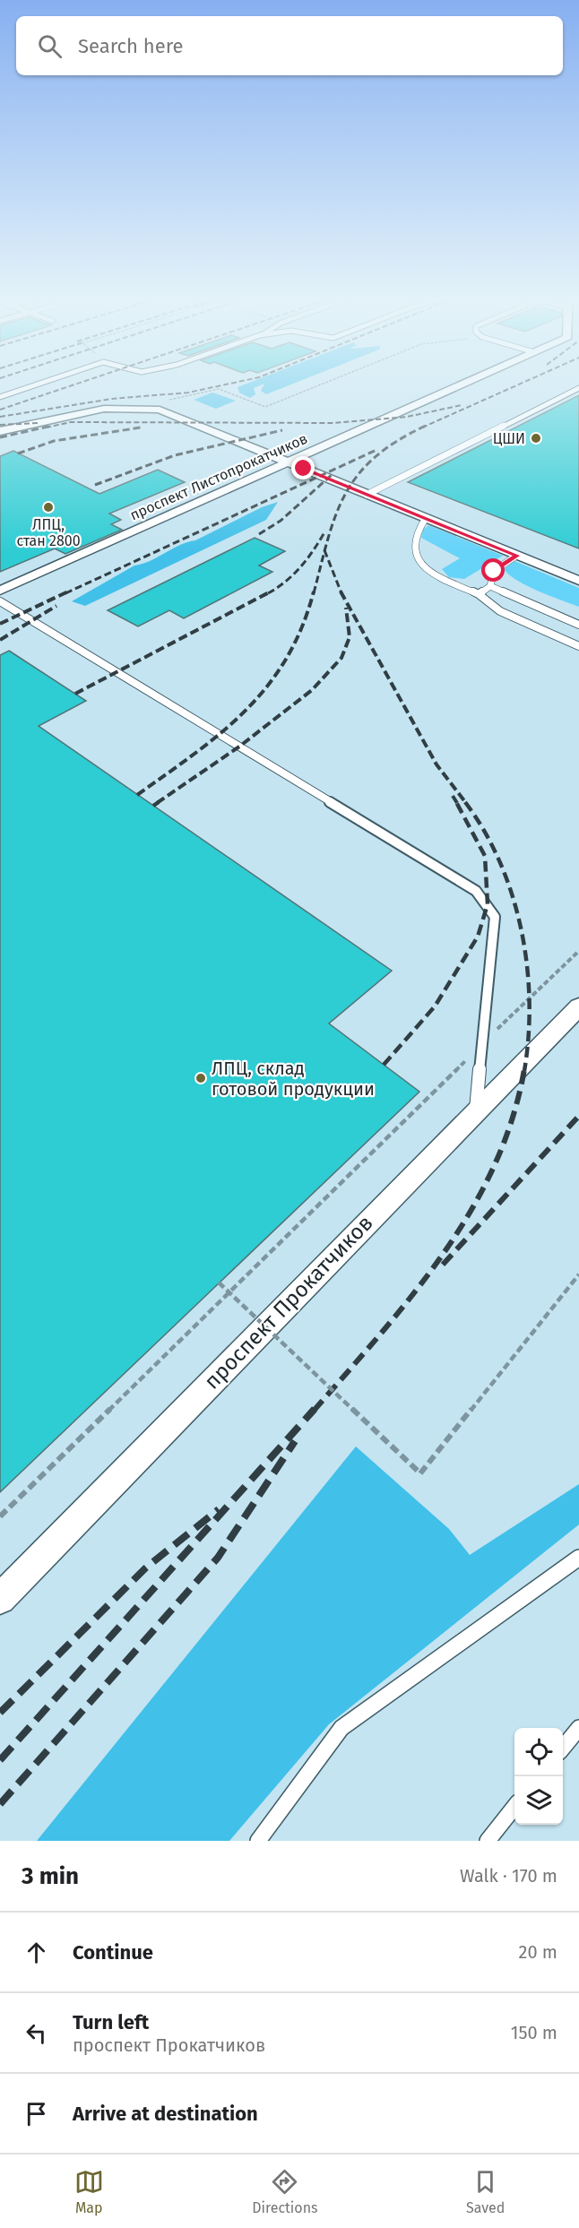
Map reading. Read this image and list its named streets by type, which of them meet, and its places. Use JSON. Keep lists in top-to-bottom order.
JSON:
{
  "streets": {
    "street": ["проспект Листопрокатчиков", "проспект Прокатчиков"]
  },
  "places": ["ЦШИ", "ЛПЦ, стан 2800", "ЛПЦ, склад готовой продукции"],
  "page": {
    "search": "Search here",
    "heading": ["3 min", "Walk · 170 m"],
    "list": [
      ["Continue", "20 m"],
      ["Turn left", "проспект Прокатчиков", "150 m"],
      "Arrive at destination"
    ],
    "nav": ["Map", "Directions", "Saved"]
  }
}
